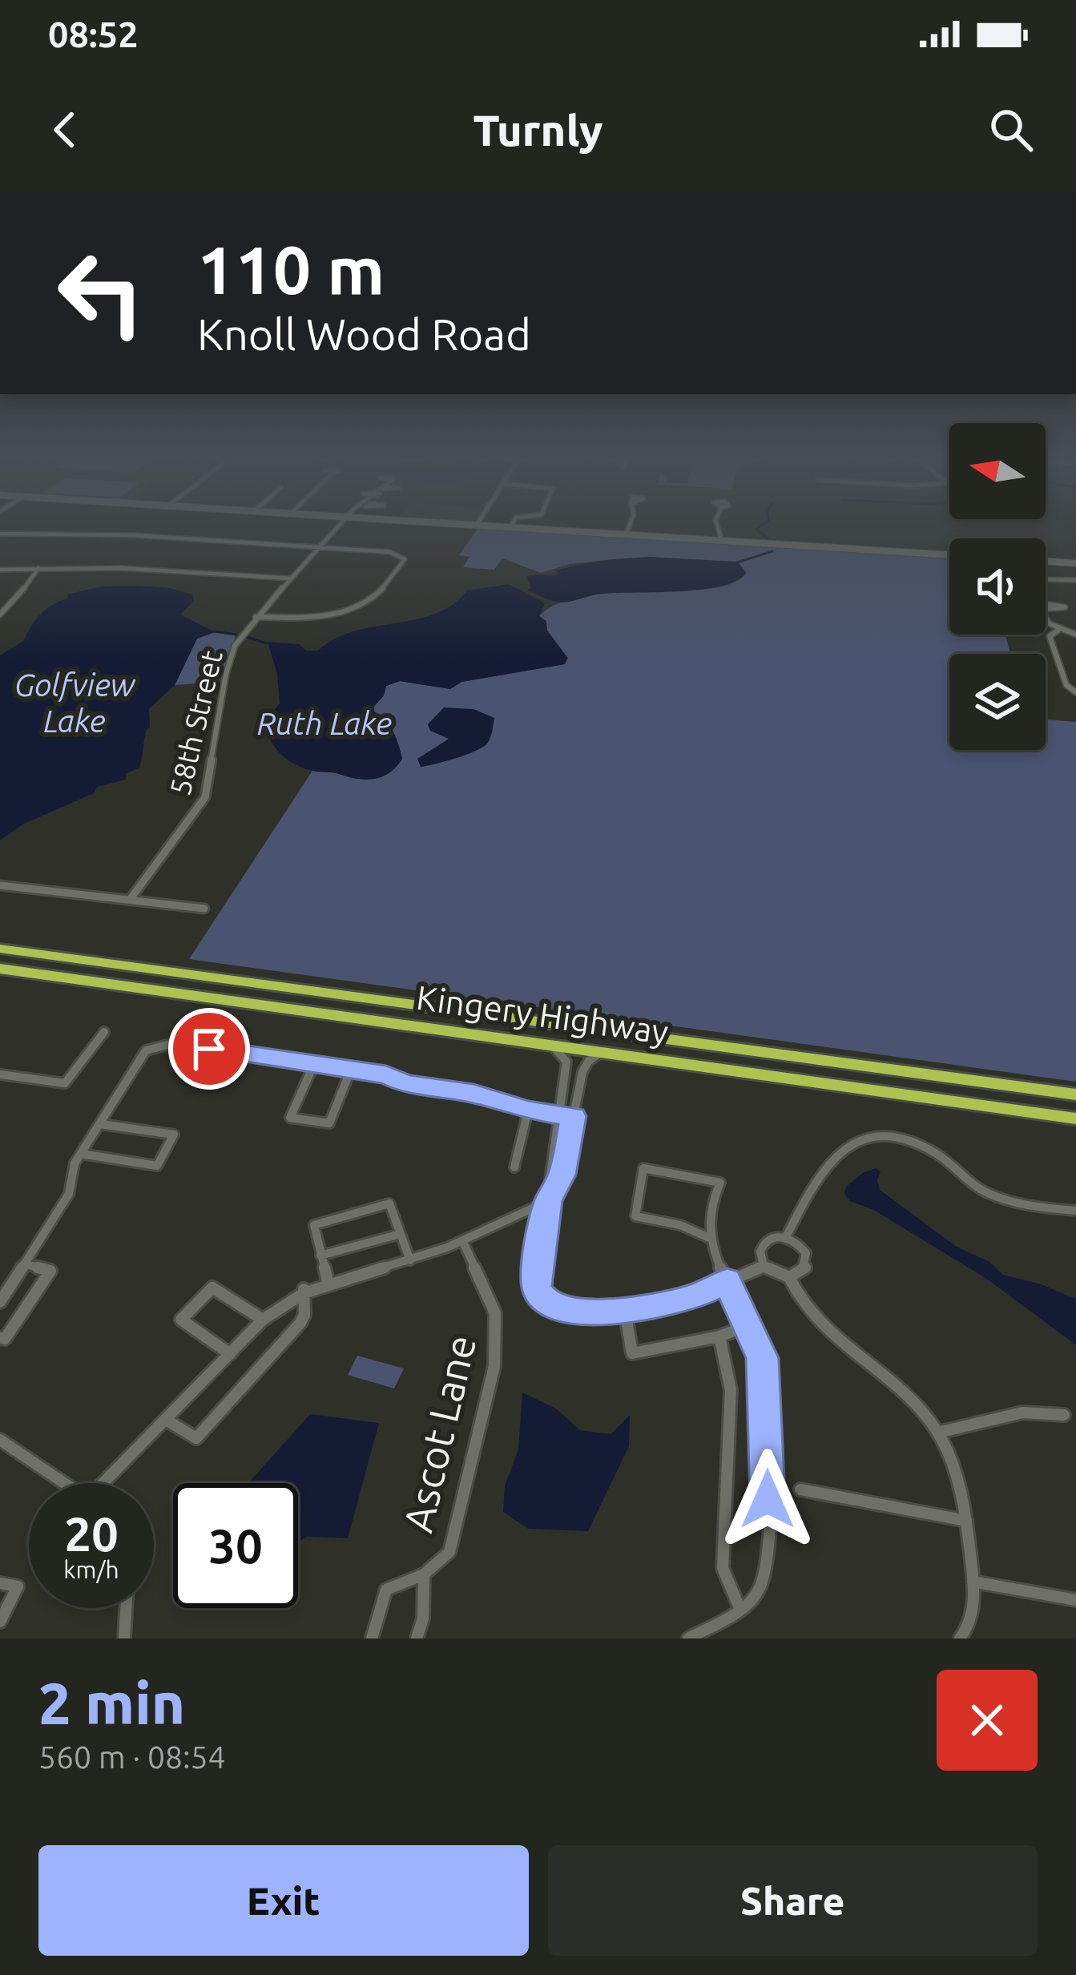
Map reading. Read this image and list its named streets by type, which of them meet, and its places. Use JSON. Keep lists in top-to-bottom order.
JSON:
{
  "streets": {
    "highway": ["Kingery Highway"],
    "street": ["58th Street", "Ascot Lane"]
  },
  "water": ["Golfview Lake", "Ruth Lake"],
  "north": "left",
  "page": {
    "status": "08:52",
    "header": "Turnly",
    "turn": ["110 m", "Knoll Wood Road"],
    "speed": "20 km/h",
    "limit": "30",
    "heading": ["2 min", "560 m · 08:54"],
    "buttons": ["Exit", "Share"]
  }
}
